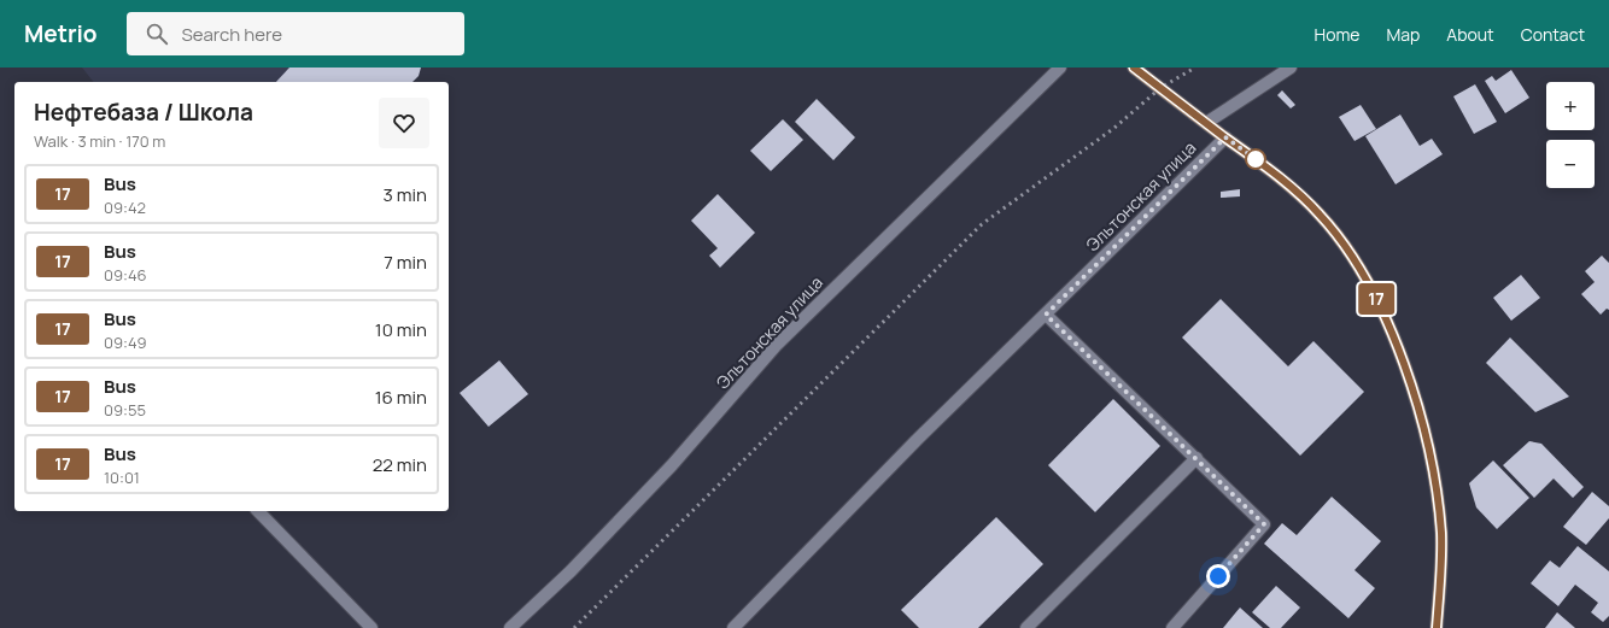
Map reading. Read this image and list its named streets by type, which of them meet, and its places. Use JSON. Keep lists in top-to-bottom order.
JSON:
{
  "streets": {
    "street": ["Эльтонская улица"]
  },
  "lines": ["bus line 17"],
  "page": {
    "header": "Metrio",
    "search": "Search here",
    "nav": [
      "Home",
      "Map",
      "About",
      "Contact"
    ],
    "on_map": "17",
    "map_buttons": ["+", "−"],
    "heading": ["Нефтебаза / Школа", "Walk · 3 min · 170 m"],
    "list": [
      {
        "mark": "17",
        "name": "Bus",
        "note": "09:42",
        "value": "3 min"
      },
      {
        "mark": "17",
        "name": "Bus",
        "note": "09:46",
        "value": "7 min"
      },
      {
        "mark": "17",
        "name": "Bus",
        "note": "09:49",
        "value": "10 min"
      },
      {
        "mark": "17",
        "name": "Bus",
        "note": "09:55",
        "value": "16 min"
      },
      {
        "mark": "17",
        "name": "Bus",
        "note": "10:01",
        "value": "22 min"
      }
    ]
  }
}
